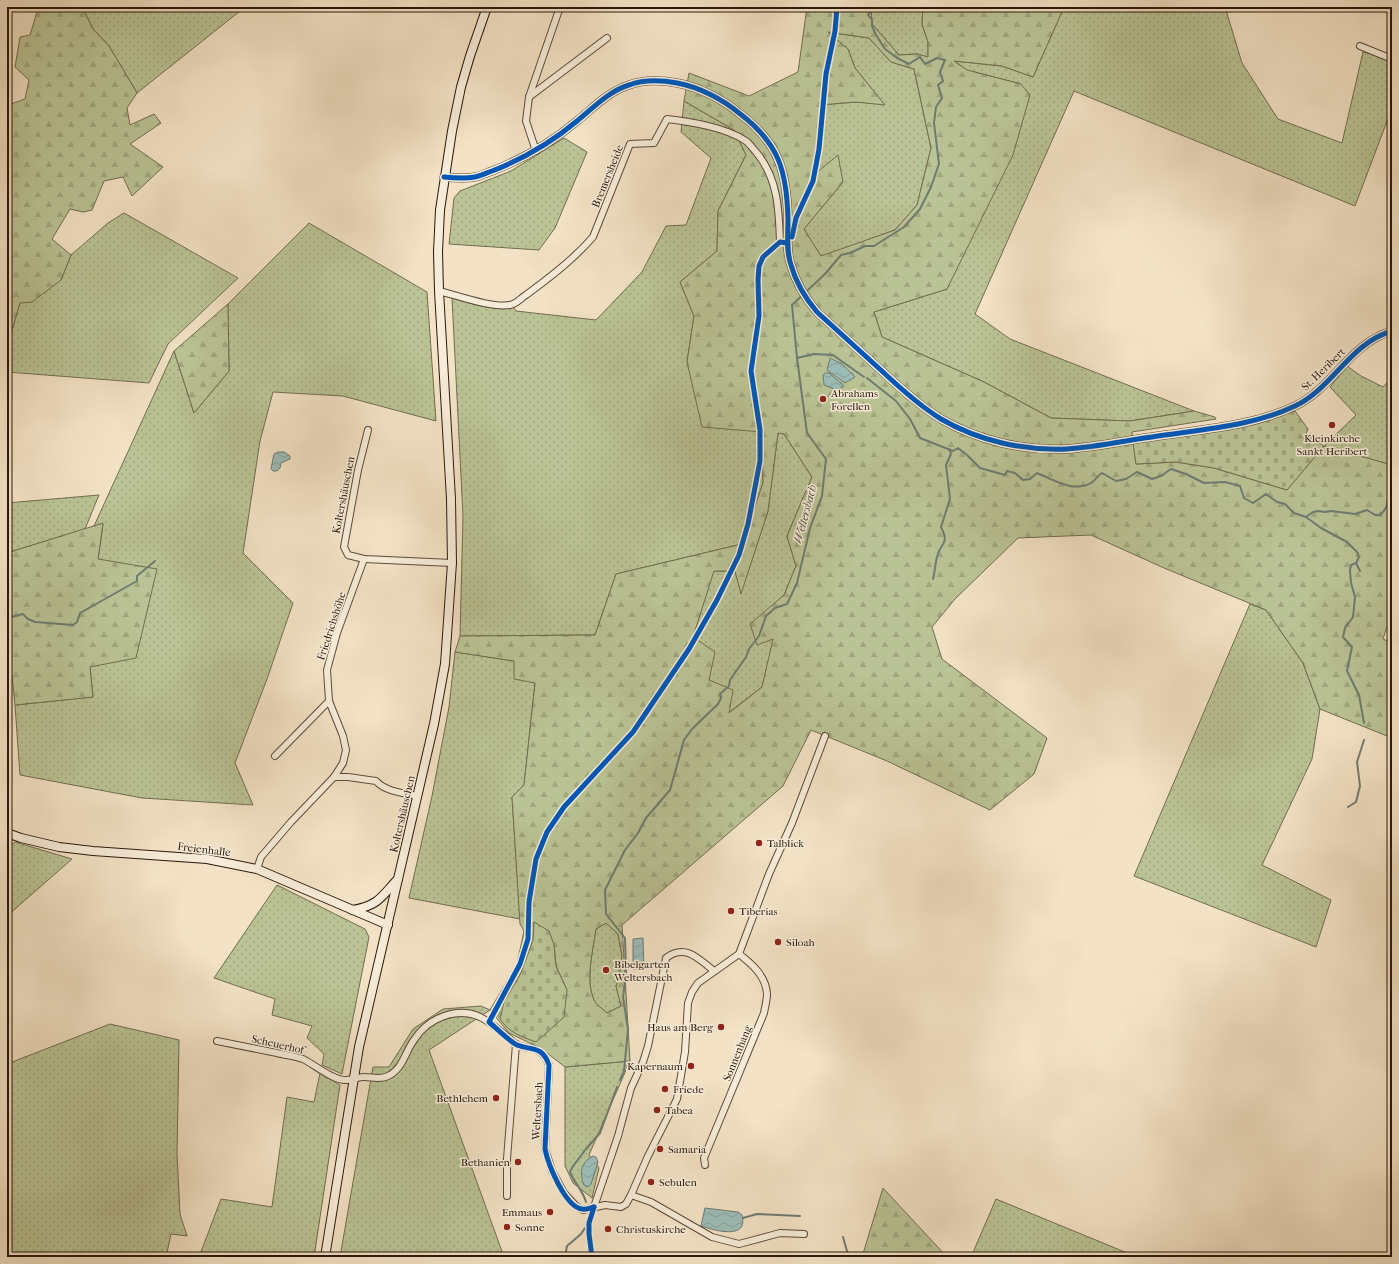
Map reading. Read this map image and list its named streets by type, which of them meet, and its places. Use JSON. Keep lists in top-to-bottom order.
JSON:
{
  "streets": {
    "main road": ["Koltershäuschen", "Freienhalle"],
    "street": [
      "Bremersheide",
      "St. Heribert",
      "Friedrichshöhe",
      "Scheuerhof",
      "Sonnenhang",
      "Weltersbach"
    ]
  },
  "crossings": [
    ["Bremersheide", "St. Heribert"],
    ["Bremersheide", "Koltershäuschen"],
    ["St. Heribert", "Koltershäuschen"],
    ["Koltershäuschen", "Friedrichshöhe"],
    ["Koltershäuschen", "Freienhalle"],
    ["Koltershäuschen", "Scheuerhof"],
    ["Koltershäuschen", "Weltersbach"],
    ["Friedrichshöhe", "Freienhalle"],
    ["Scheuerhof", "Weltersbach"],
    ["Sonnenhang", "Weltersbach"]
  ],
  "water": ["Weltersbach"],
  "places": [
    "Abrahams Forellen",
    "Kleinkirche Sankt Heribert",
    "Talblick",
    "Tiberias",
    "Siloah",
    "Bibelgarten Weltersbach",
    "Haus am Berg",
    "Kapernaum",
    "Friede",
    "Bethlehem",
    "Tabea",
    "Samaria",
    "Bethanien",
    "Sebulen",
    "Emmaus",
    "Sonne",
    "Christuskirche"
  ]
}
